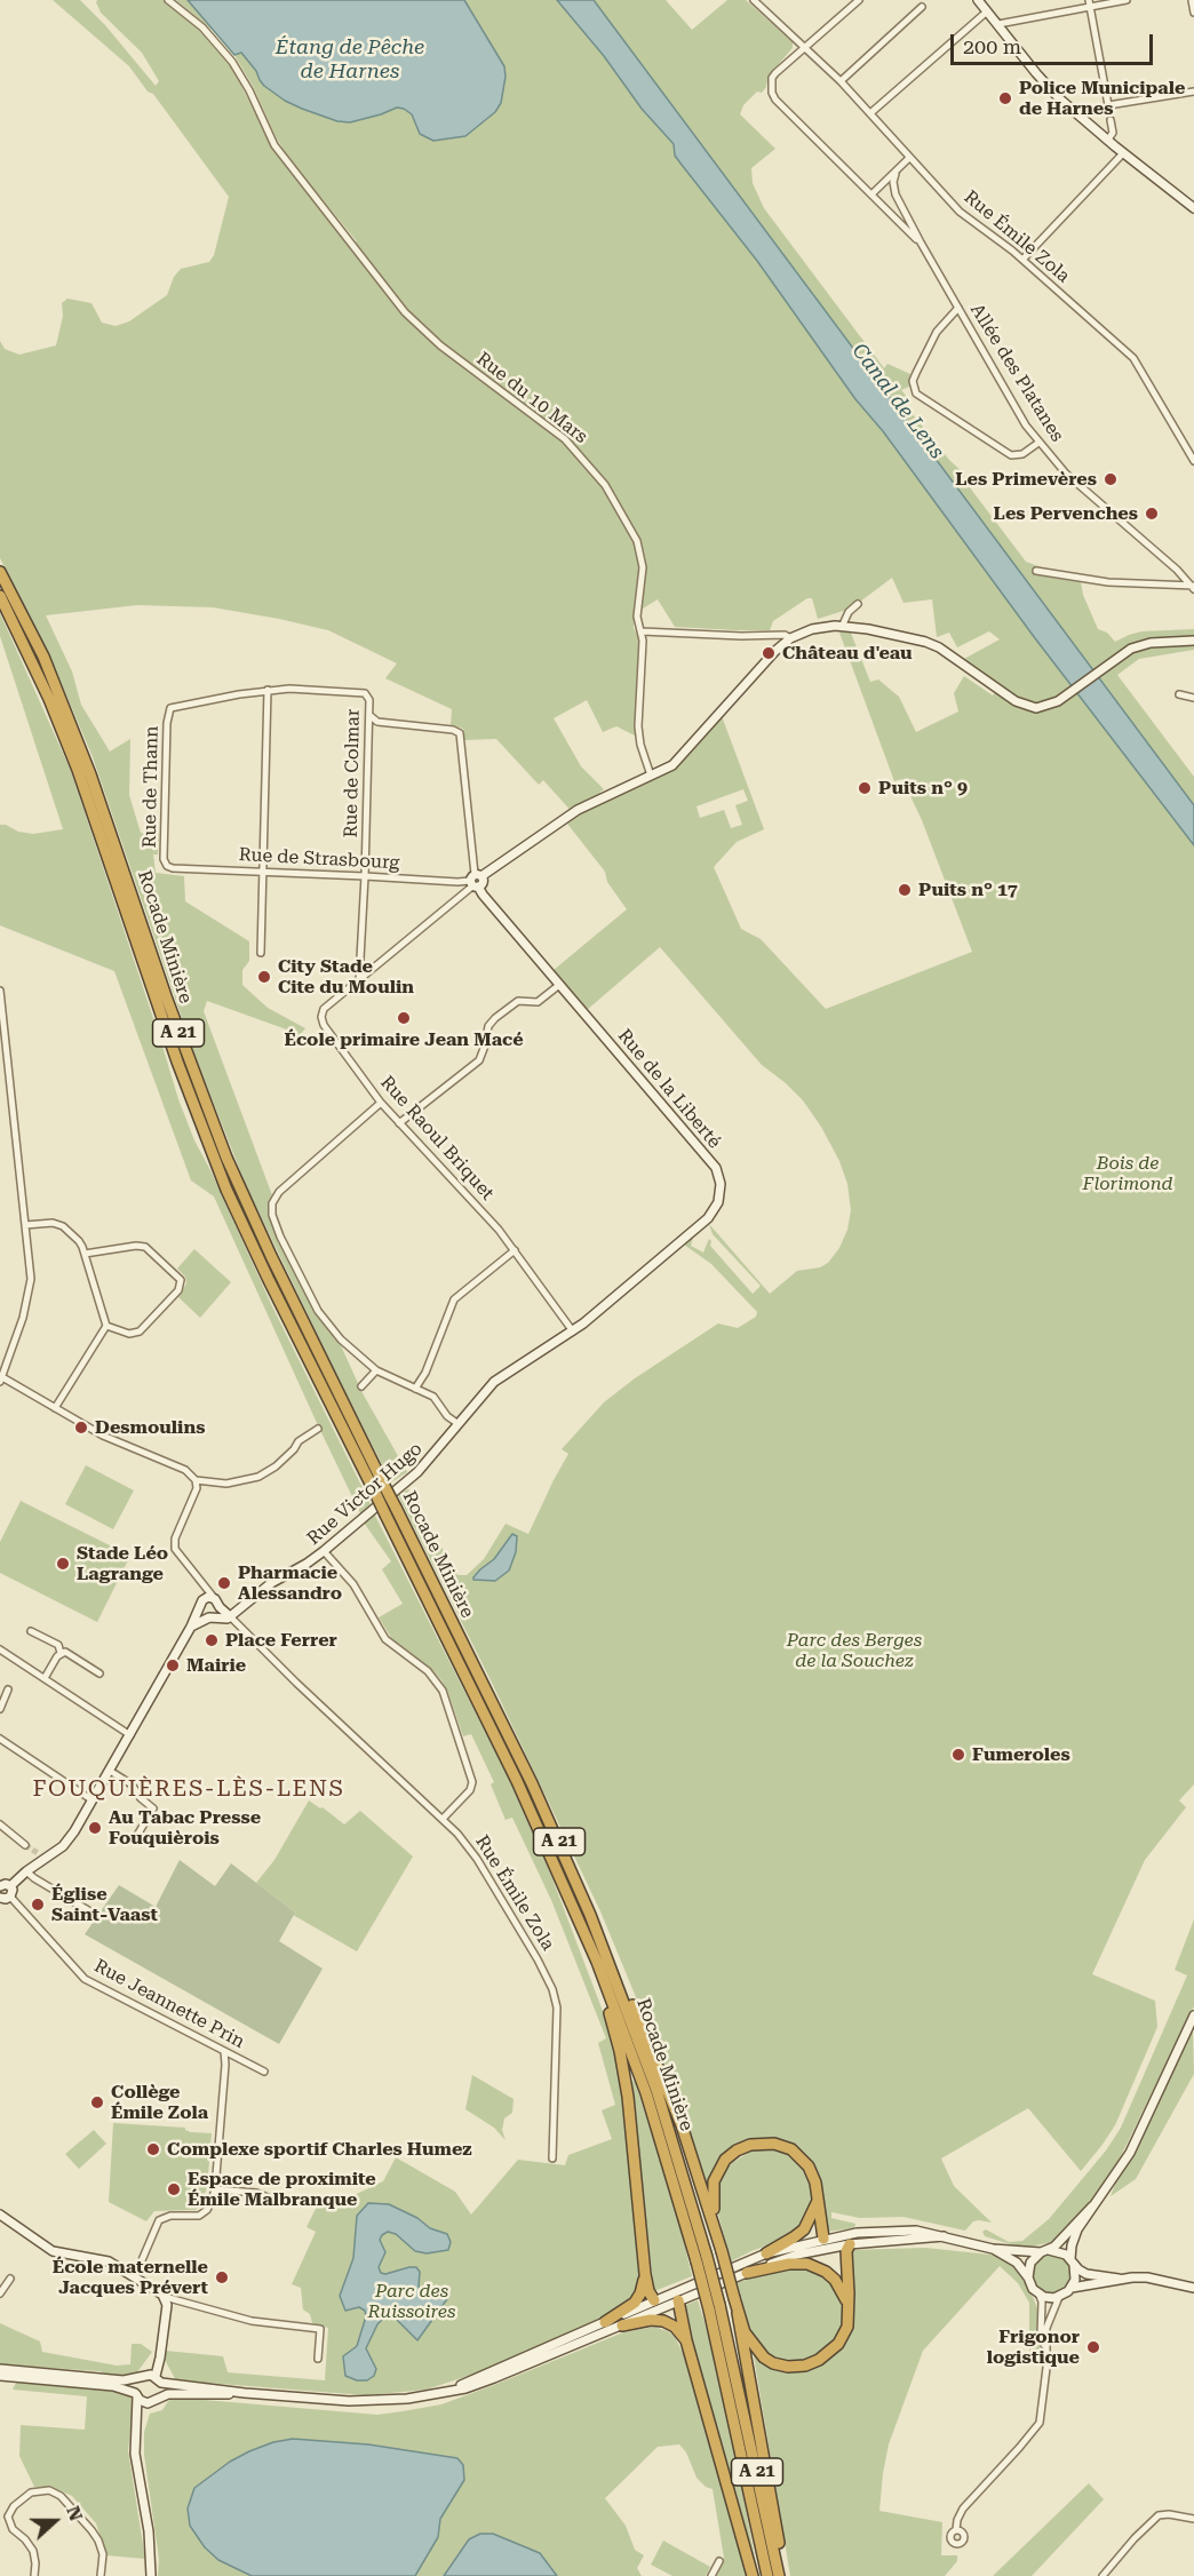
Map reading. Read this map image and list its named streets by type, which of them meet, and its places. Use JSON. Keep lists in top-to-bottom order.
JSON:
{
  "streets": {
    "highway": ["Rocade Minière", "A 21"],
    "street": [
      "Rue Émile Zola",
      "Allée des Platanes",
      "Rue du 10 Mars",
      "Rue de Colmar",
      "Rue de Thann",
      "Rue de Strasbourg",
      "Rue de la Liberté",
      "Rue Raoul Briquet",
      "Rue Victor Hugo",
      "Rue Jeannette Prin"
    ]
  },
  "crossings": [
    ["Rue Émile Zola", "Allée des Platanes"],
    ["Rue Émile Zola", "Rue Victor Hugo"],
    ["Rue de Colmar", "Rue de Thann"],
    ["Rue de Colmar", "Rue de Strasbourg"],
    ["Rue de Colmar", "Rue Raoul Briquet"],
    ["Rue de Thann", "Rue de Strasbourg"],
    ["Rue de Strasbourg", "Rue de la Liberté"],
    ["Rue de Strasbourg", "Rue Raoul Briquet"],
    ["Rue de la Liberté", "Rue Raoul Briquet"],
    ["Rue de la Liberté", "Rue Victor Hugo"],
    ["Rue Raoul Briquet", "Rue Victor Hugo"]
  ],
  "districts": ["FOUQUIÈRES-LÈS-LENS"],
  "water": ["Étang de Pêche de Harnes", "Canal de Lens"],
  "parks": ["Bois de Florimond", "Parc des Berges de la Souchez", "Parc des Ruissoires"],
  "places": [
    "Police Municipale de Harnes",
    "Les Primevères",
    "Les Pervenches",
    "Château d'eau",
    "Puits n° 9",
    "Puits n° 17",
    "City Stade Cite du Moulin",
    "École primaire Jean Macé",
    "Desmoulins",
    "Stade Léo Lagrange",
    "Pharmacie Alessandro",
    "Place Ferrer",
    "Mairie",
    "Fumeroles",
    "Au Tabac Presse Fouquièrois",
    "Église Saint-Vaast",
    "Collège Émile Zola",
    "Complexe sportif Charles Humez",
    "Espace de proximite Émile Malbranque",
    "École maternelle Jacques Prévert",
    "Frigonor logistique"
  ],
  "scale_bar": "200 m",
  "north": "right"
}
